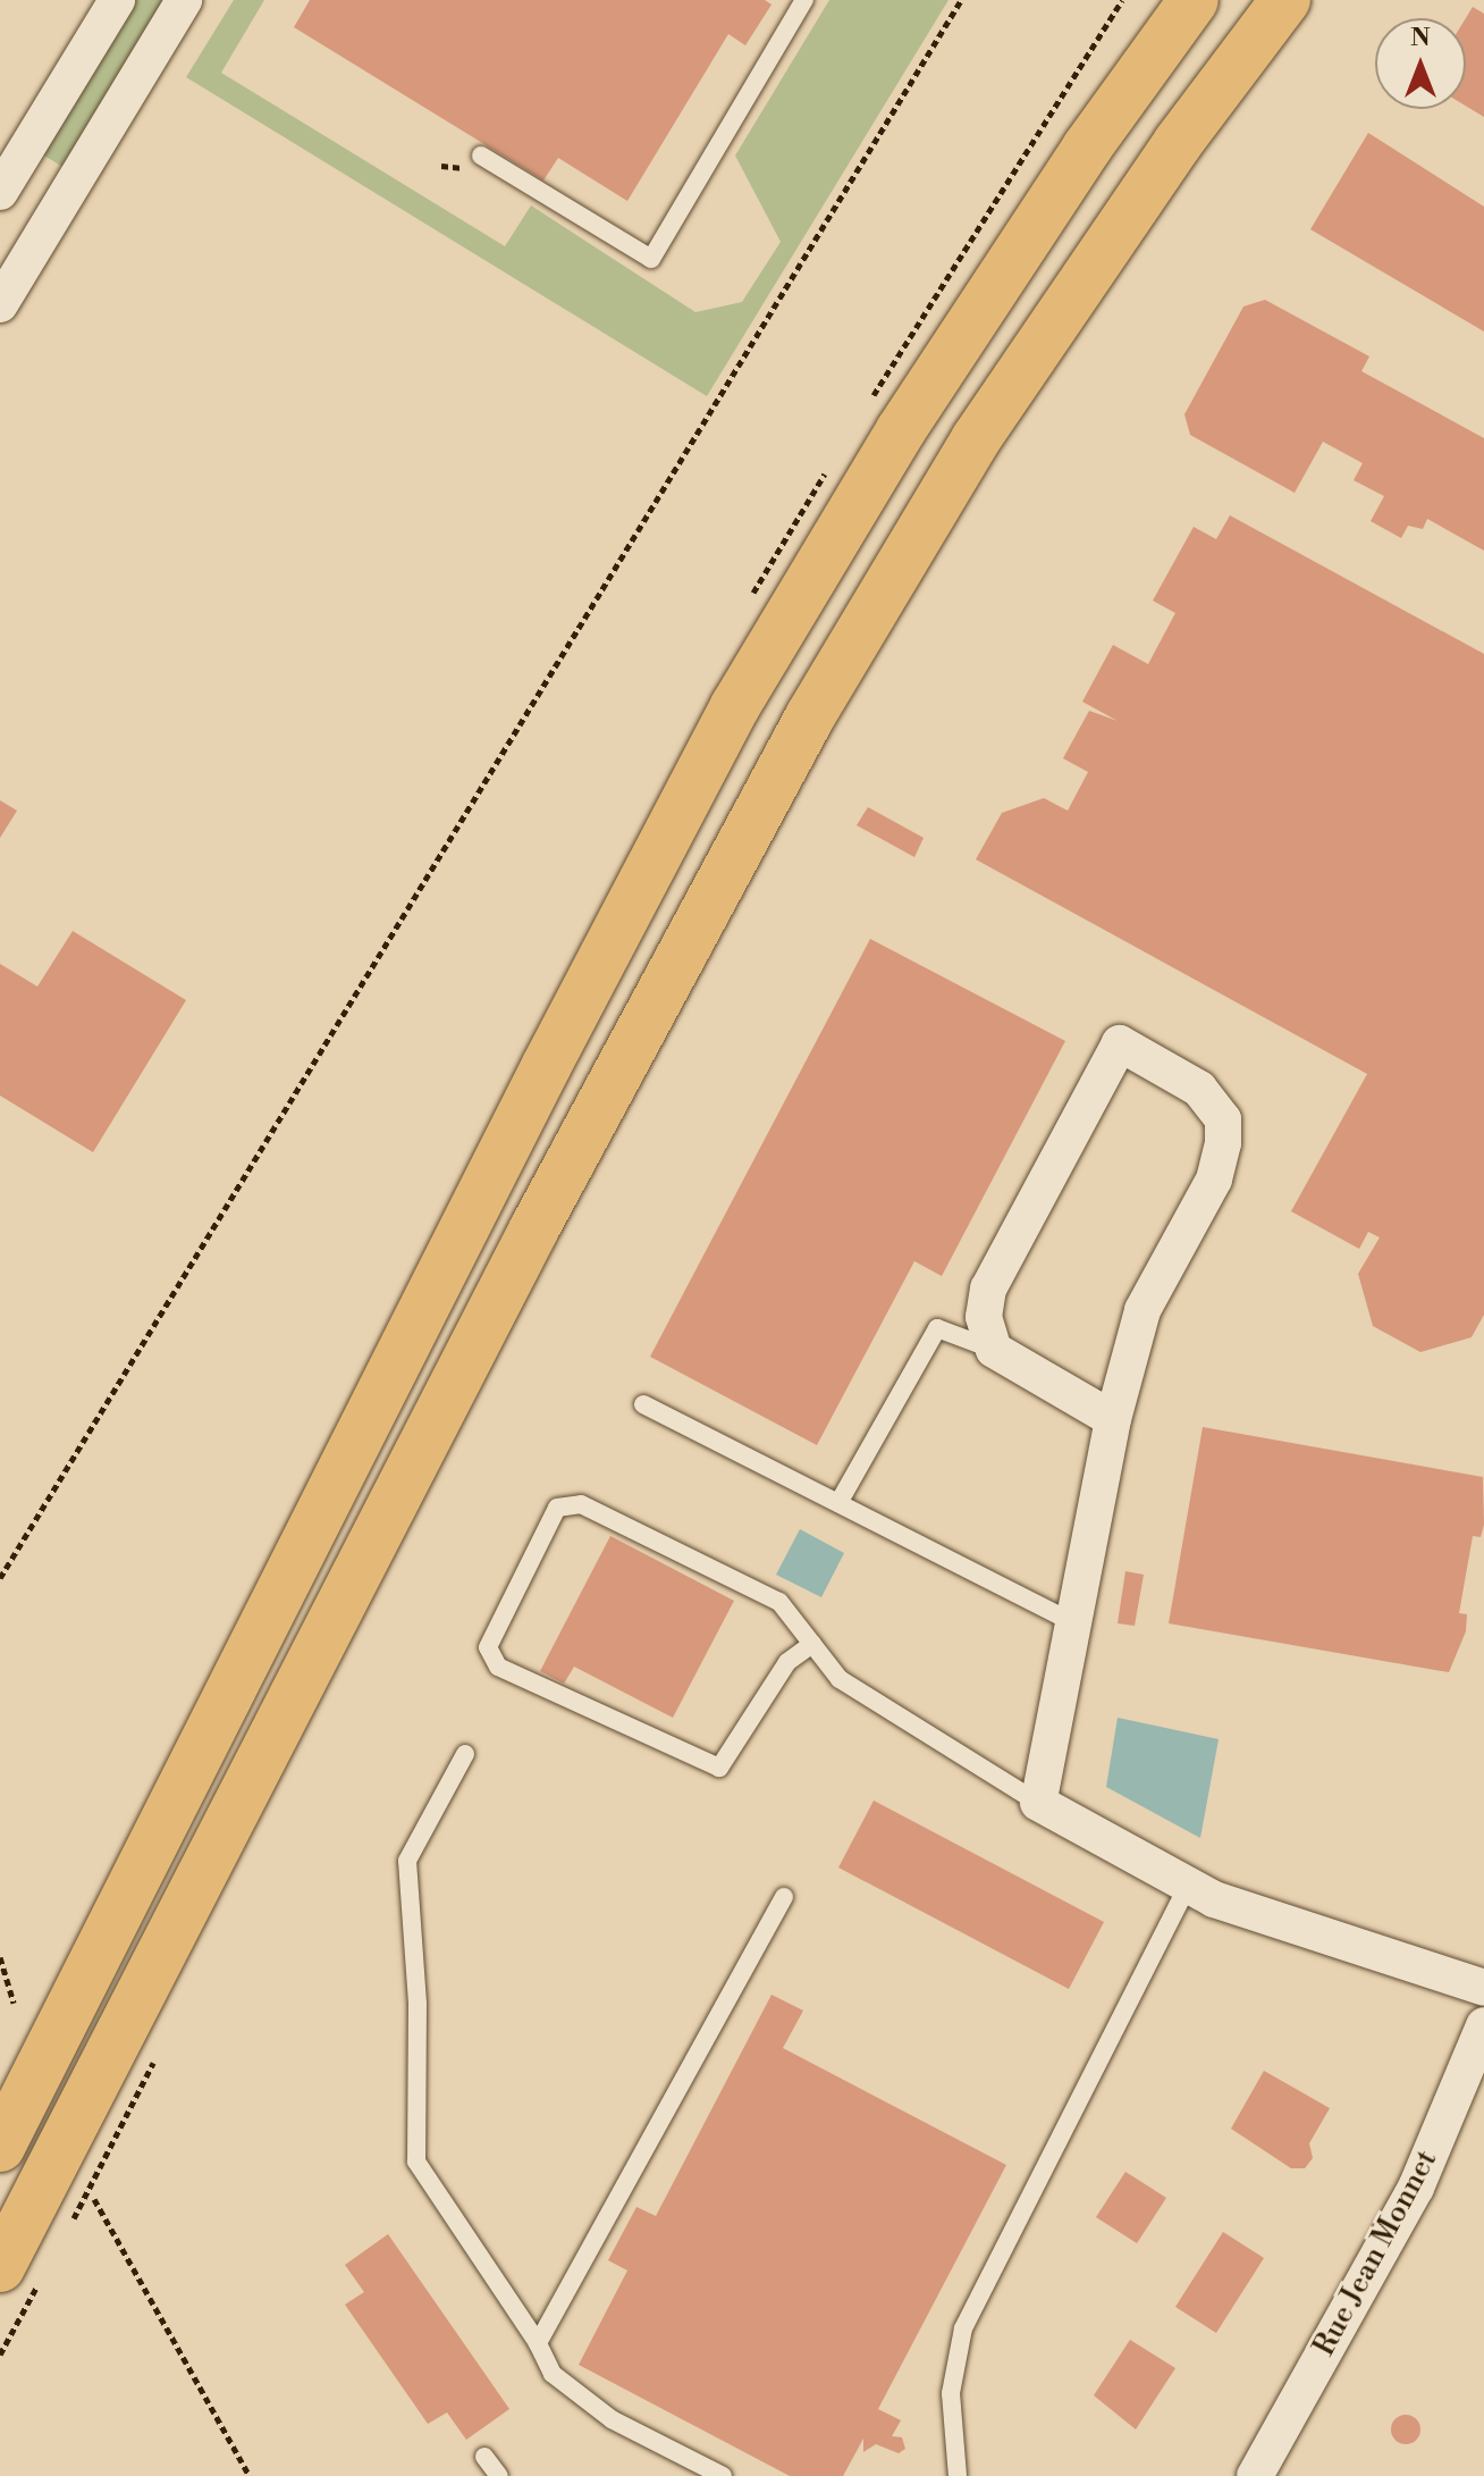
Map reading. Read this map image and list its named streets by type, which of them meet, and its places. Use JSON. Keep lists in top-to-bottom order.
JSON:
{
  "streets": {
    "street": ["Rue Jean Monnet"]
  },
  "north": "top"
}
